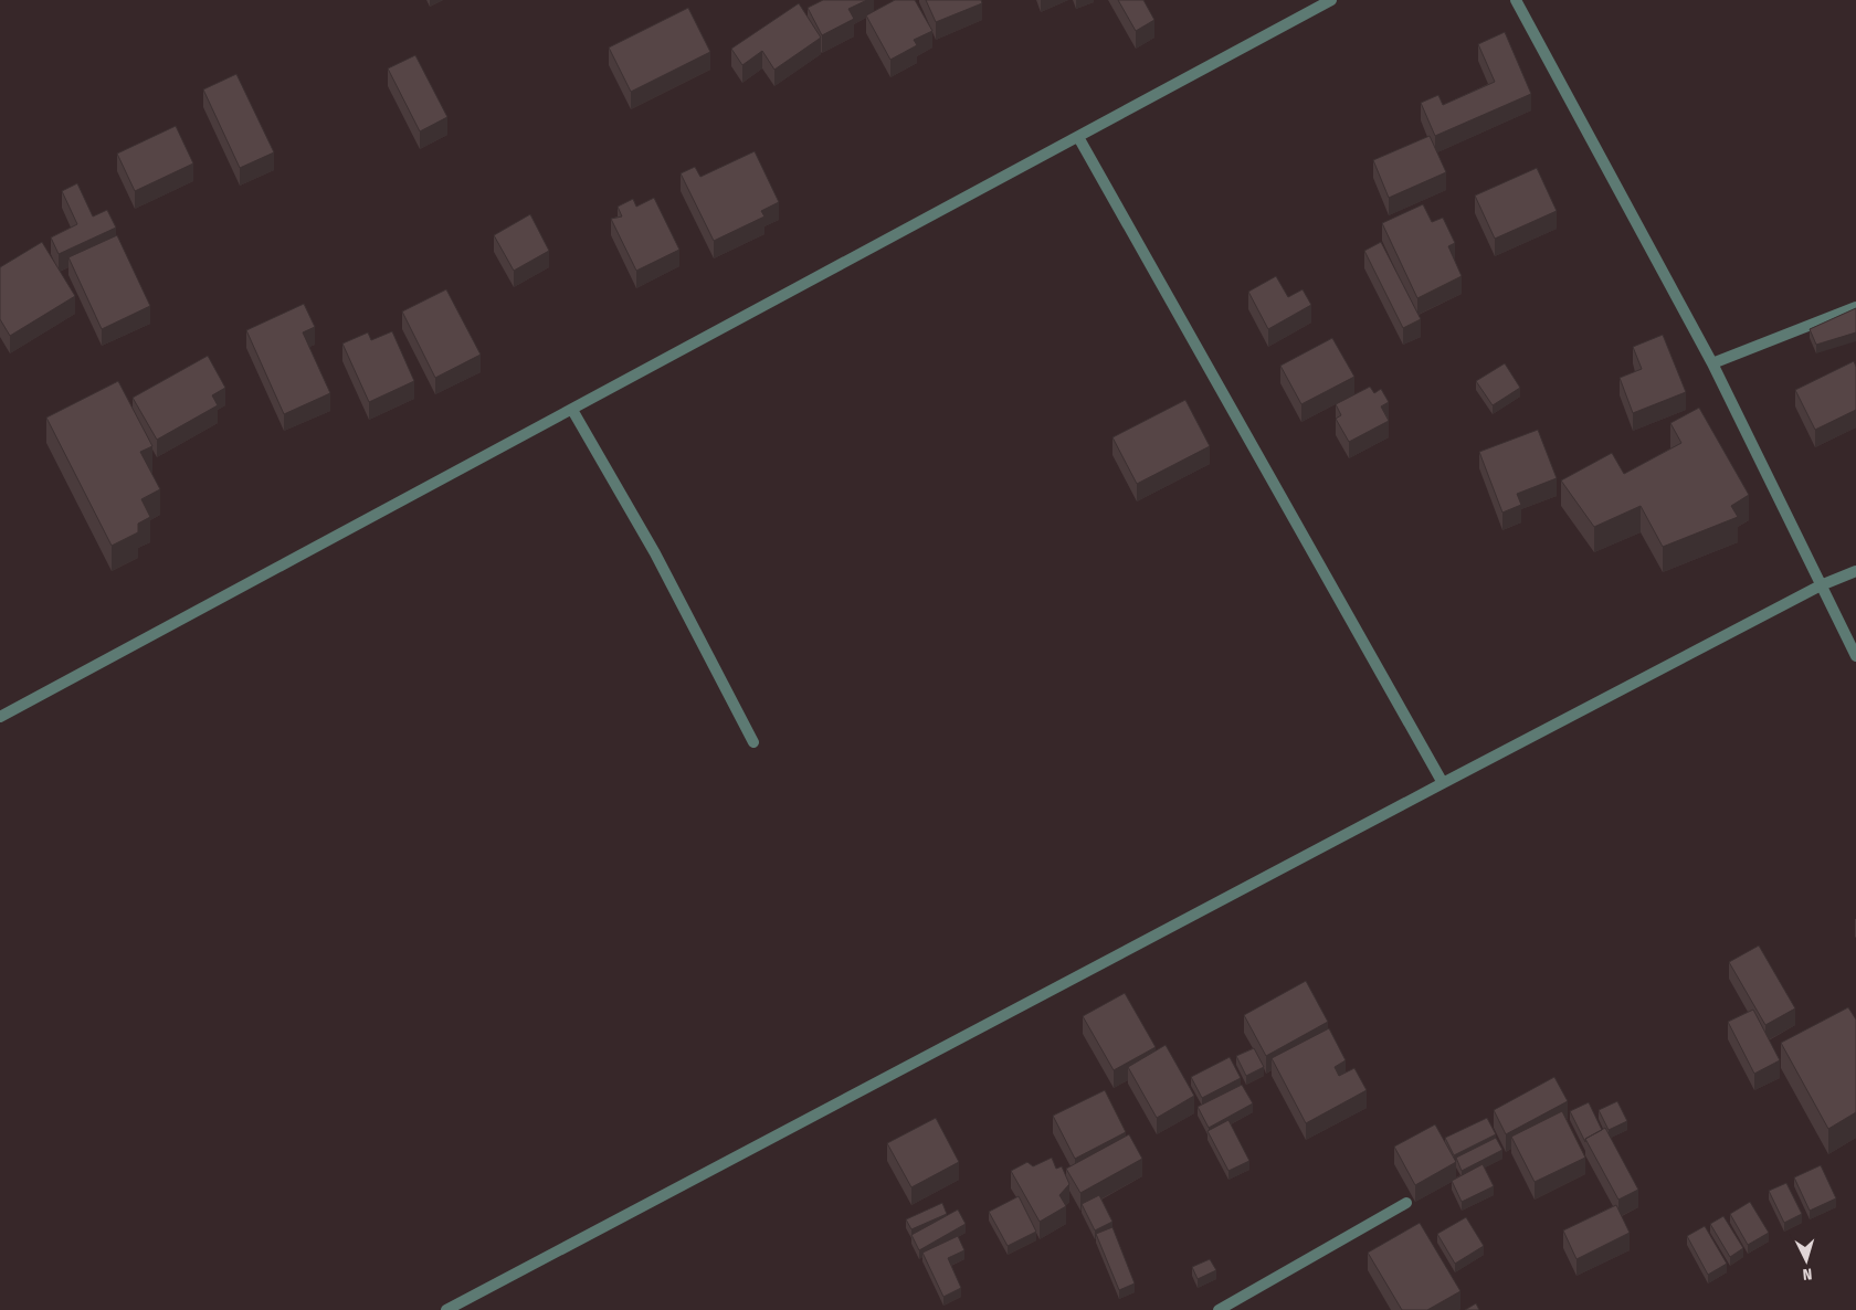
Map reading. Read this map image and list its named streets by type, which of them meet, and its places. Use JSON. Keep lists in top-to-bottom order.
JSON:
{
  "north": "bottom"
}
